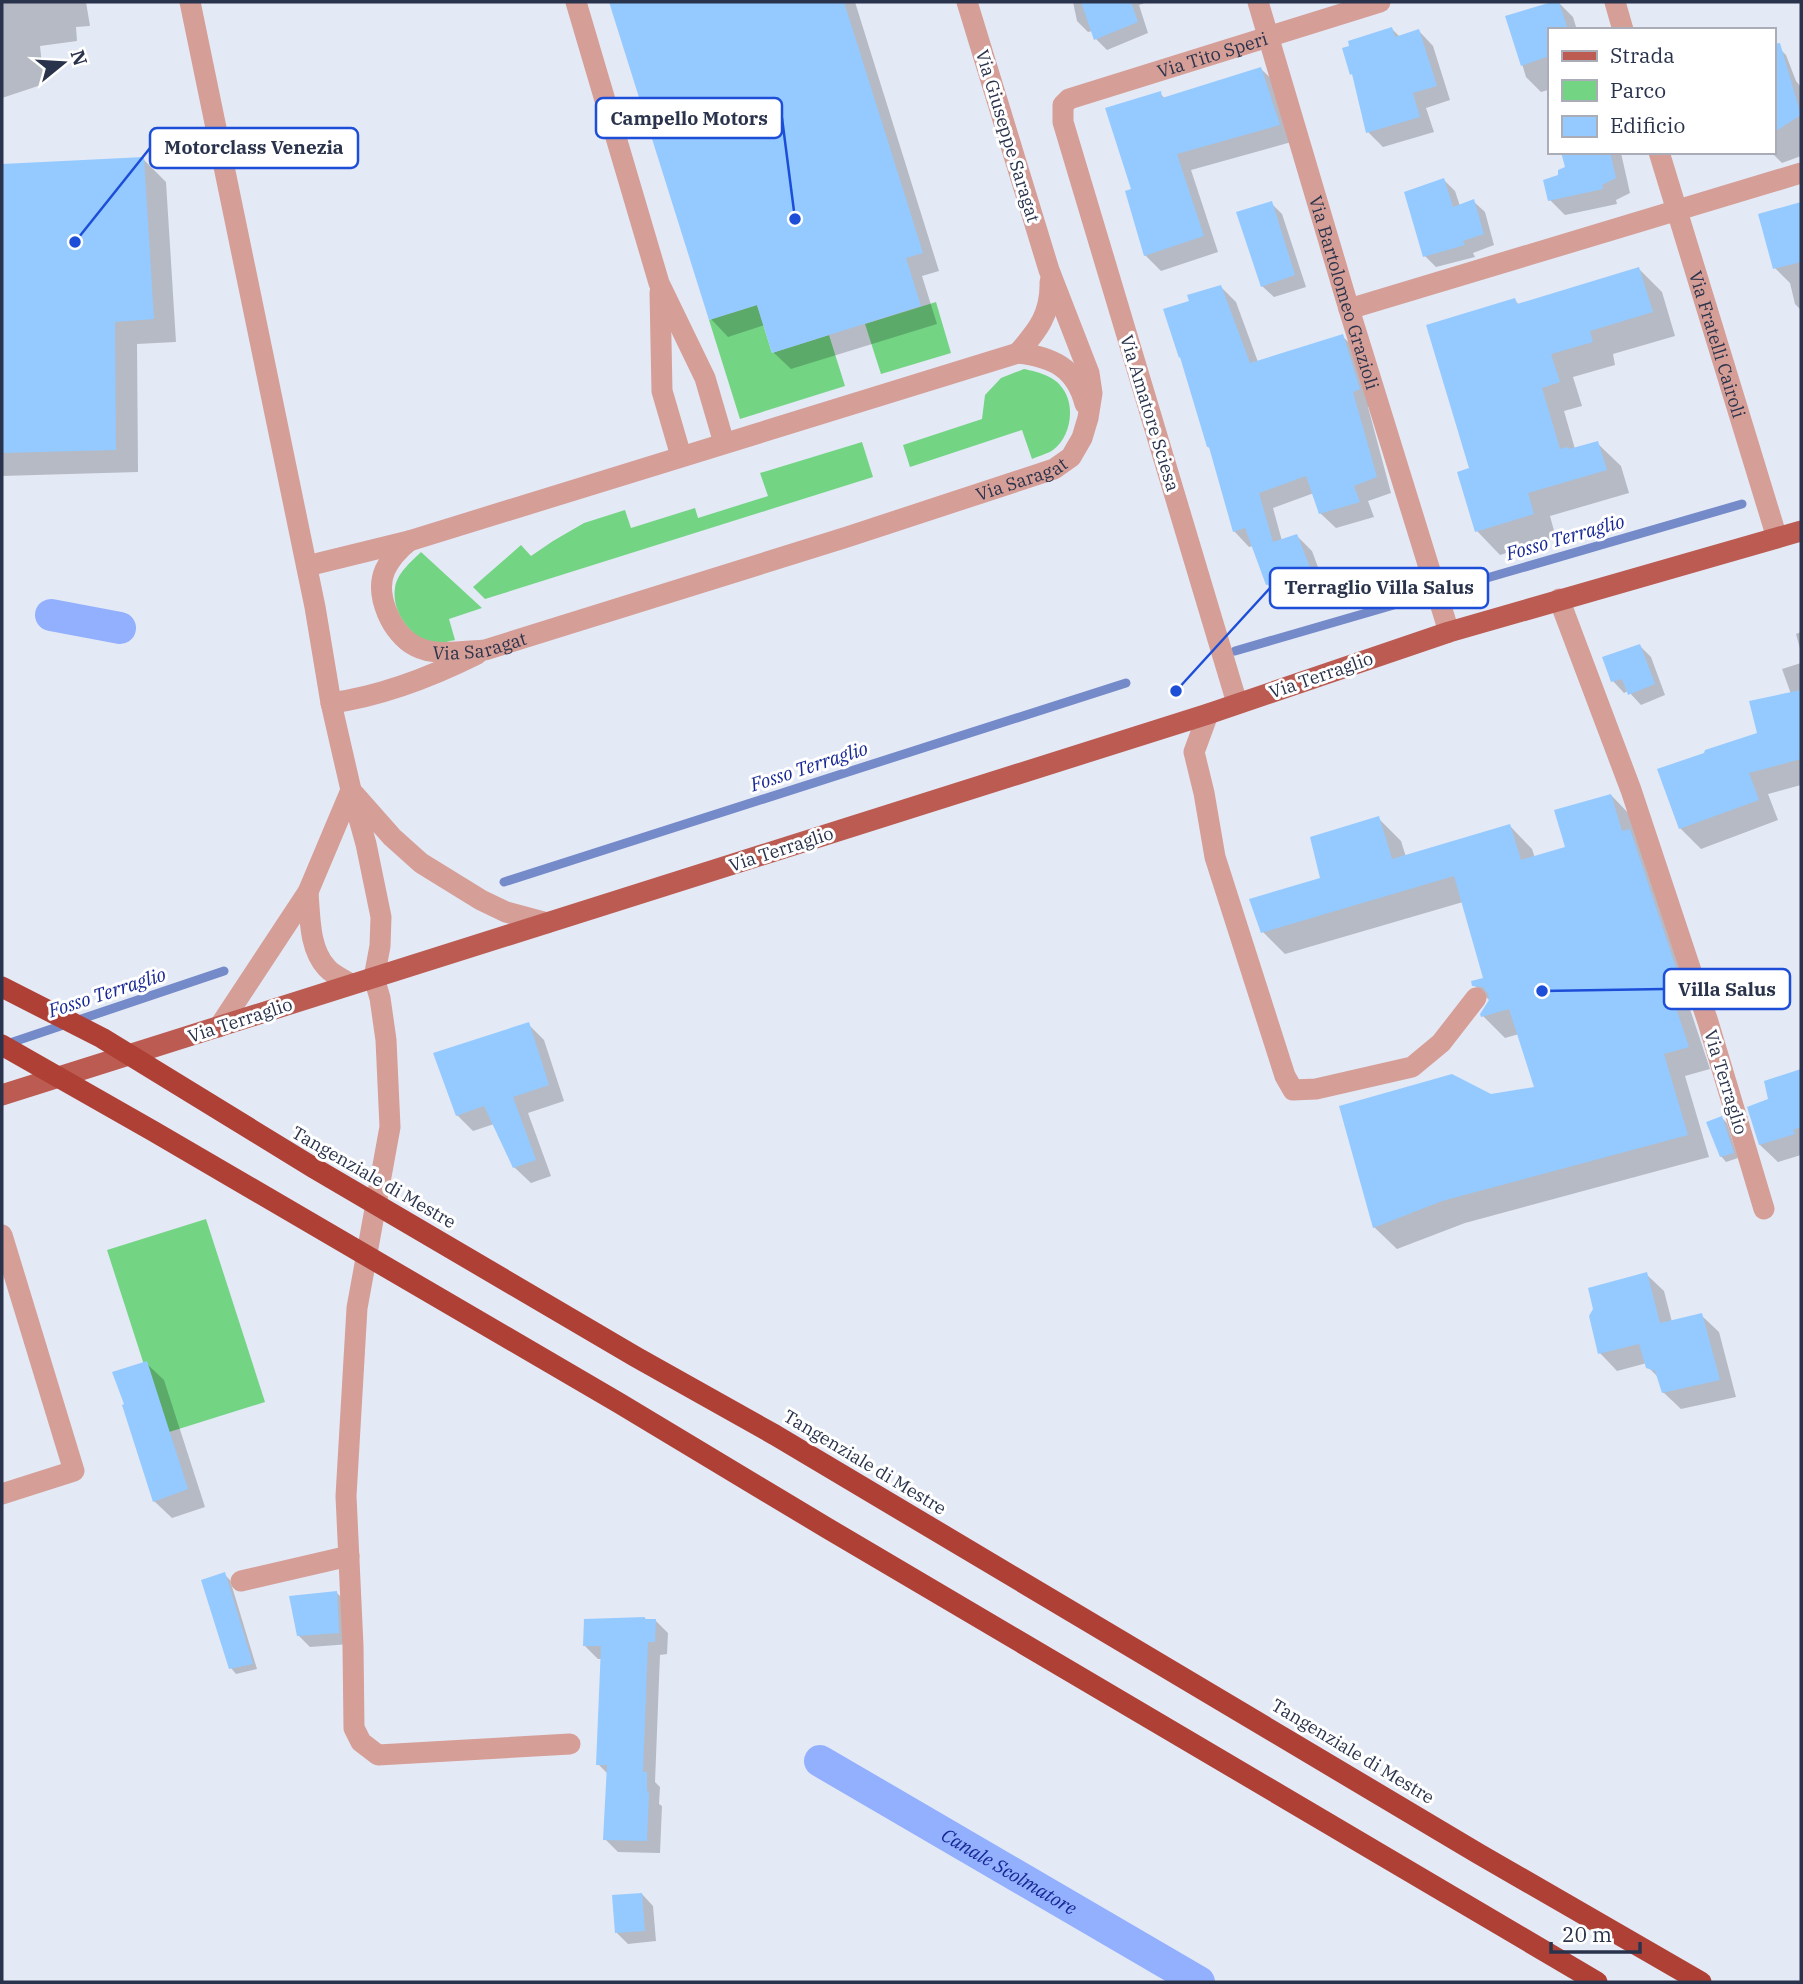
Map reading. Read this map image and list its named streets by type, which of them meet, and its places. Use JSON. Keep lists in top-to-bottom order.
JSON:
{
  "streets": {
    "highway": ["Tangenziale di Mestre"],
    "main road": ["Via Terraglio"],
    "street": [
      "Via Tito Speri",
      "Via Giuseppe Saragat",
      "Via Bartolomeo Grazioli",
      "Via Fratelli Cairoli",
      "Via Amatore Sciesa",
      "Via Saragat"
    ]
  },
  "crossings": [
    ["Via Tito Speri", "Via Bartolomeo Grazioli"],
    ["Via Tito Speri", "Via Amatore Sciesa"],
    ["Via Giuseppe Saragat", "Via Saragat"],
    ["Via Bartolomeo Grazioli", "Via Terraglio"],
    ["Via Fratelli Cairoli", "Via Terraglio"],
    ["Via Amatore Sciesa", "Via Terraglio"]
  ],
  "water": ["Fosso Terraglio", "Canale Scolmatore"],
  "places": [
    "Campello Motors",
    "Motorclass Venezia",
    "Terraglio Villa Salus",
    "Villa Salus"
  ],
  "legend": ["Strada", "Parco", "Edificio"],
  "scale_bar": "20 m",
  "north": "right"
}
